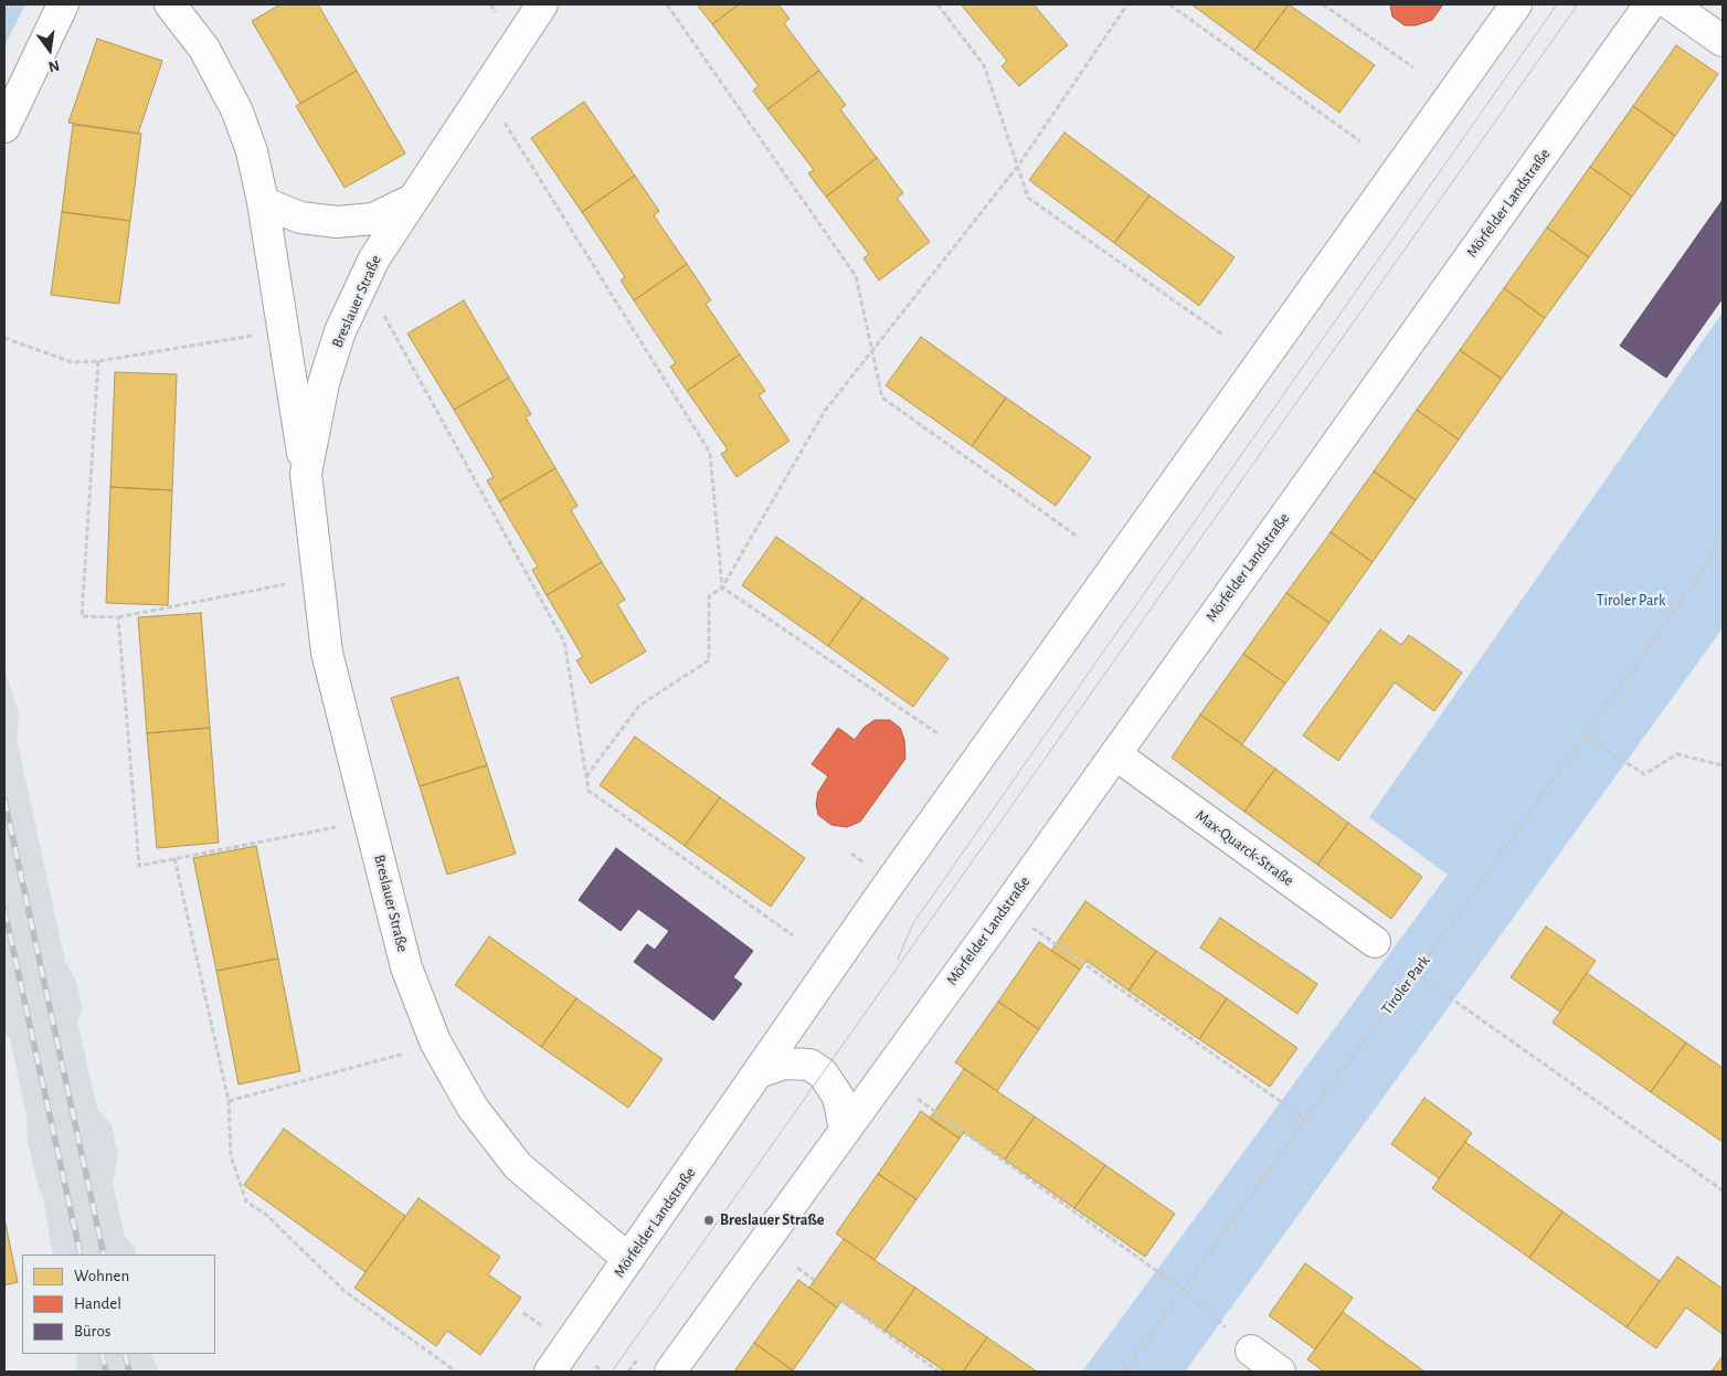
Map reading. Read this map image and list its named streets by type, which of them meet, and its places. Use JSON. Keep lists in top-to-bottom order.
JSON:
{
  "streets": {
    "main road": ["Mörfelder Landstraße", "Breslauer Straße", "Max-Quarck-Straße"],
    "path": ["Tiroler Park"]
  },
  "crossings": [
    ["Mörfelder Landstraße", "Breslauer Straße"],
    ["Mörfelder Landstraße", "Max-Quarck-Straße"]
  ],
  "parks": ["Tiroler Park"],
  "places": ["Breslauer Straße"],
  "legend": ["Wohnen", "Handel", "Büros"],
  "north": "bottom"
}
